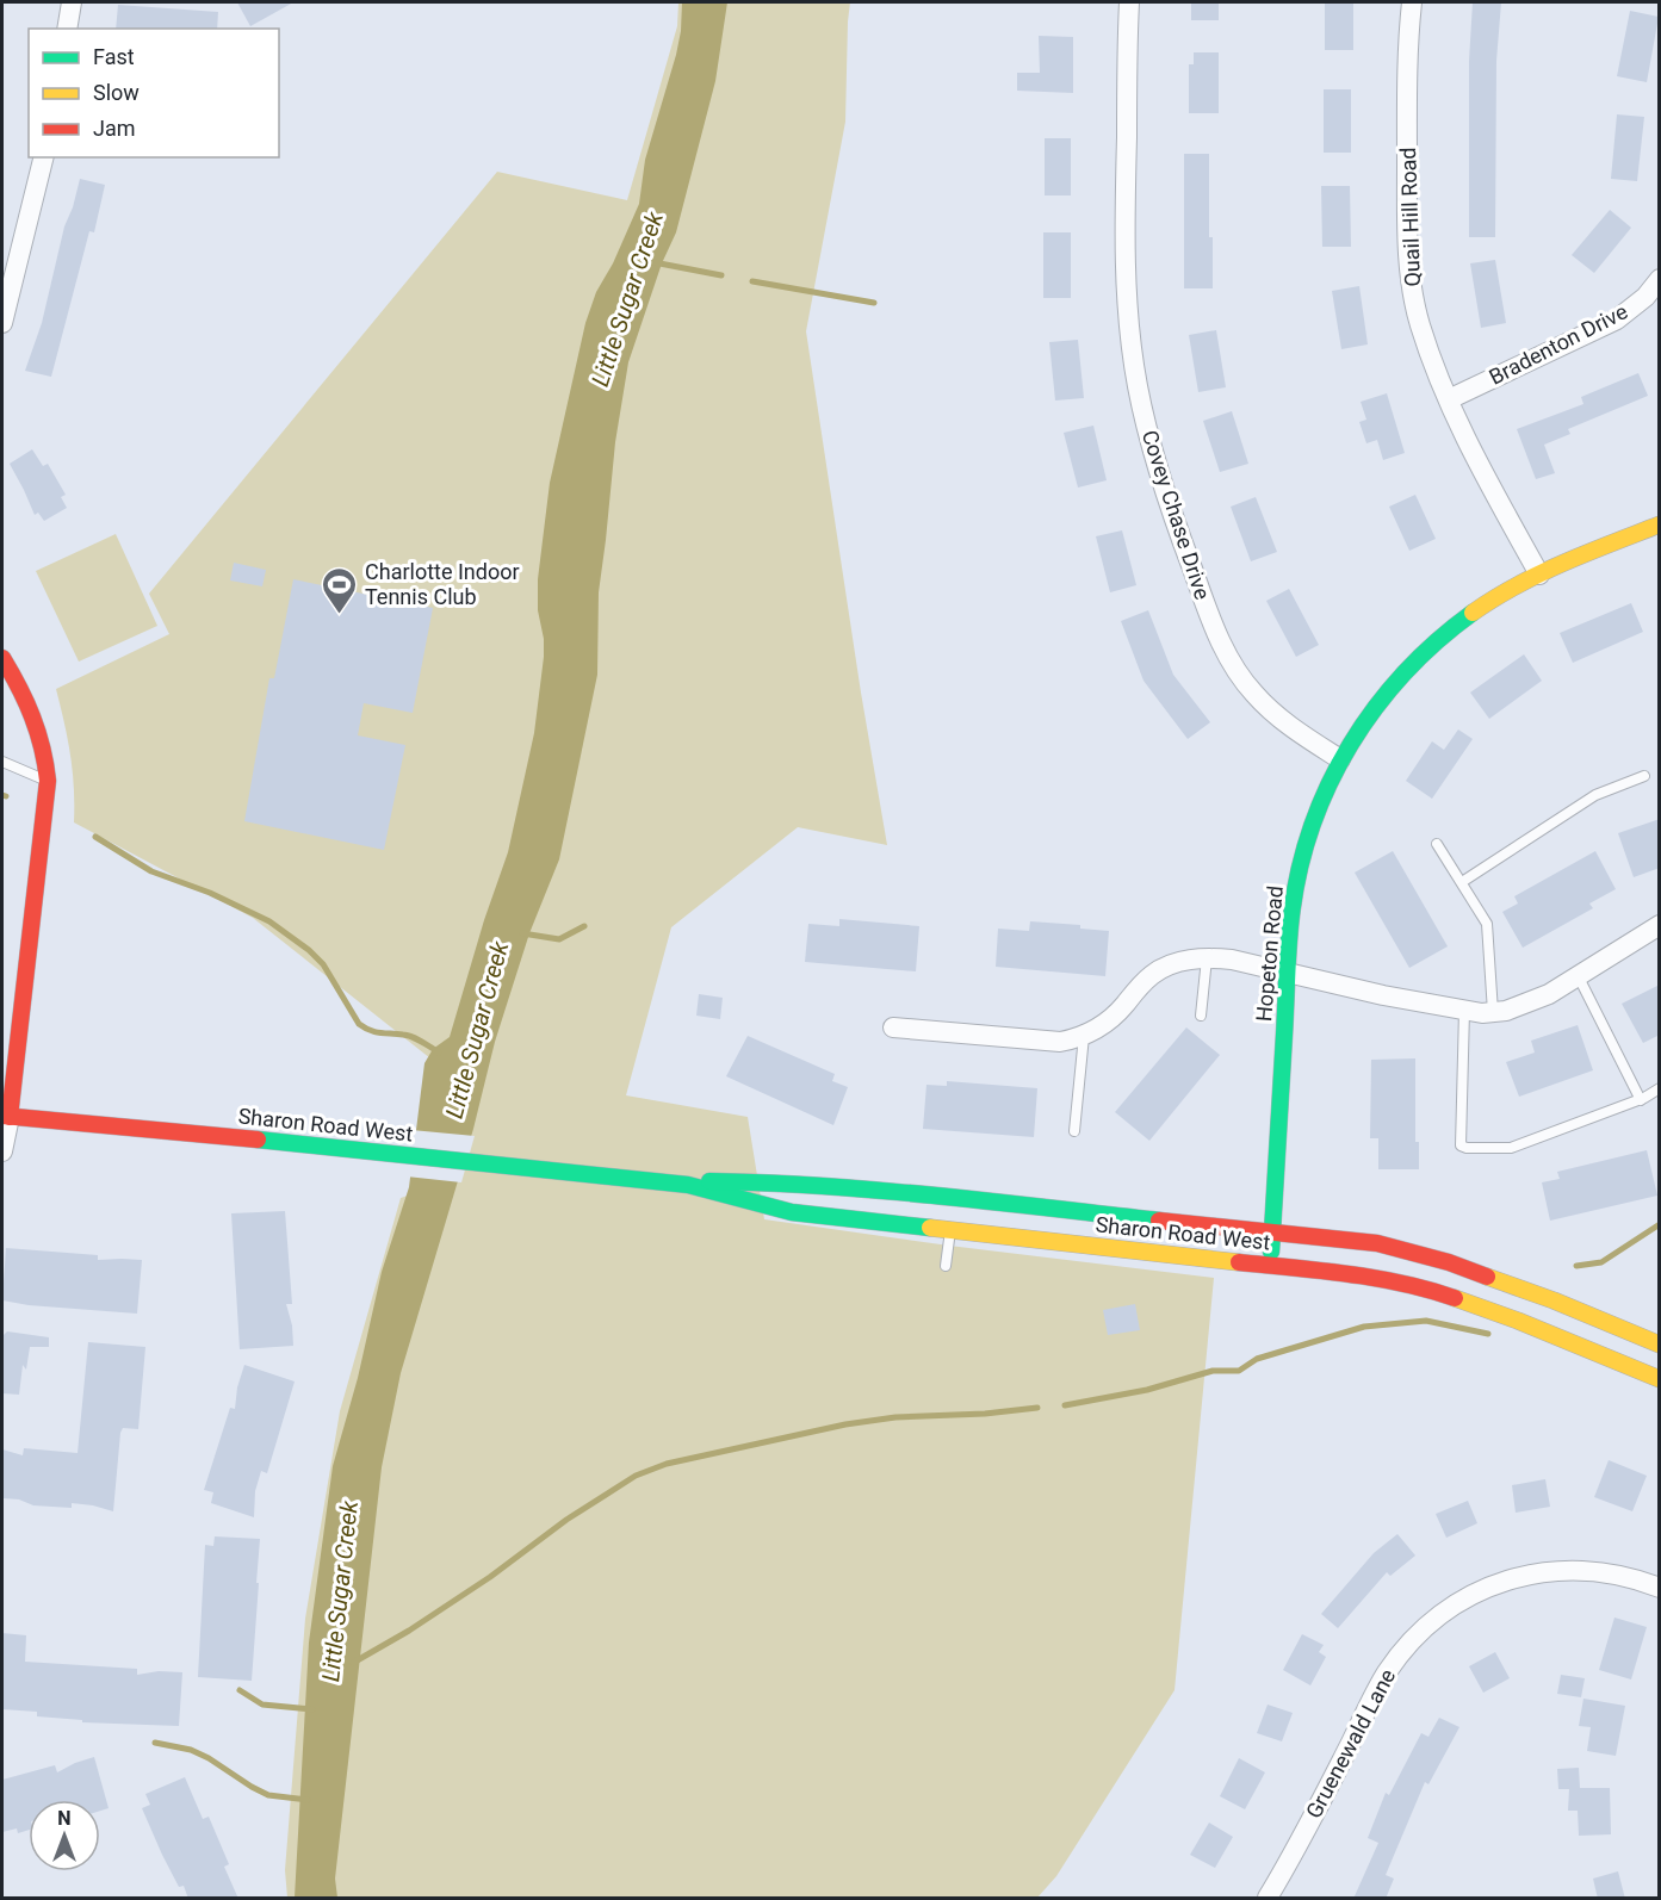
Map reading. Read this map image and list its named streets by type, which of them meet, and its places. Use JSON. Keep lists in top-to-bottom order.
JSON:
{
  "streets": {
    "main road": ["Hopeton Road", "Sharon Road West"],
    "street": [
      "Quail Hill Road",
      "Bradenton Drive",
      "Covey Chase Drive",
      "Gruenewald Lane"
    ]
  },
  "crossings": [
    ["Quail Hill Road", "Bradenton Drive"],
    ["Quail Hill Road", "Hopeton Road"],
    ["Covey Chase Drive", "Hopeton Road"],
    ["Hopeton Road", "Sharon Road West"]
  ],
  "water": ["Little Sugar Creek"],
  "places": {
    "sports": ["Charlotte Indoor Tennis Club"]
  },
  "legend": ["Fast", "Slow", "Jam"],
  "north": "top"
}
